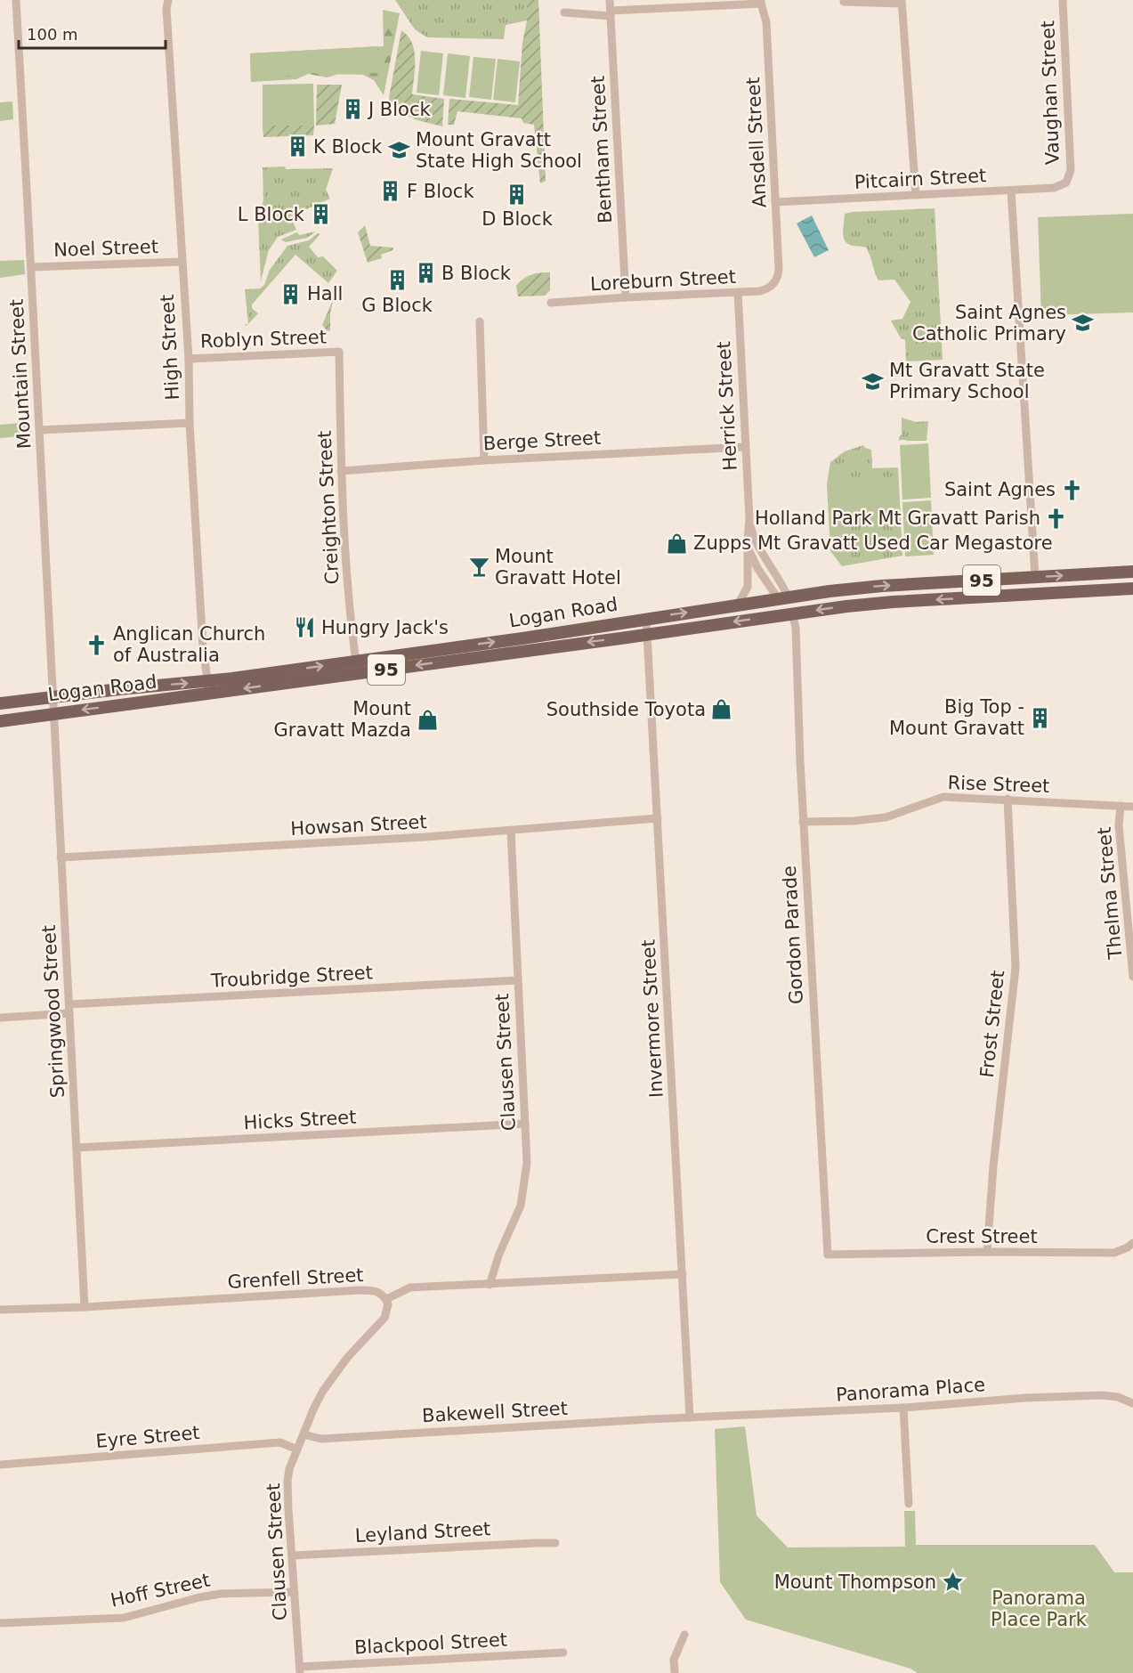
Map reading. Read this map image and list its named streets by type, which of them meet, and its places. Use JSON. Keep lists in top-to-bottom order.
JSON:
{
  "streets": {
    "main road": ["95", "Logan Road"],
    "street": [
      "Vaughan Street",
      "Ansdell Street",
      "Bentham Street",
      "Pitcairn Street",
      "Noel Street",
      "Loreburn Street",
      "Roblyn Street",
      "High Street",
      "Mountain Street",
      "Herrick Street",
      "Berge Street",
      "Creighton Street",
      "Rise Street",
      "Howsan Street",
      "Thelma Street",
      "Gordon Parade",
      "Troubridge Street",
      "Springwood Street",
      "Invermore Street",
      "Frost Street",
      "Clausen Street",
      "Hicks Street",
      "Crest Street",
      "Grenfell Street",
      "Panorama Place",
      "Bakewell Street",
      "Eyre Street",
      "Leyland Street",
      "Hoff Street",
      "Blackpool Street"
    ]
  },
  "crossings": [
    ["Vaughan Street", "Pitcairn Street"],
    ["Ansdell Street", "Pitcairn Street"],
    ["Ansdell Street", "Loreburn Street"],
    ["Bentham Street", "Loreburn Street"],
    ["Noel Street", "High Street"],
    ["Noel Street", "Mountain Street"],
    ["Loreburn Street", "Herrick Street"],
    ["Roblyn Street", "High Street"],
    ["Roblyn Street", "Creighton Street"],
    ["High Street", "Logan Road"],
    ["Mountain Street", "Logan Road"],
    ["Mountain Street", "Springwood Street"],
    ["Herrick Street", "Berge Street"],
    ["Herrick Street", "Logan Road"],
    ["Berge Street", "Creighton Street"],
    ["Creighton Street", "Logan Road"],
    ["Logan Road", "Gordon Parade"],
    ["Logan Road", "Springwood Street"],
    ["Logan Road", "Invermore Street"],
    ["Rise Street", "Thelma Street"],
    ["Rise Street", "Gordon Parade"],
    ["Rise Street", "Frost Street"],
    ["Howsan Street", "Springwood Street"],
    ["Howsan Street", "Invermore Street"],
    ["Howsan Street", "Clausen Street"],
    ["Gordon Parade", "Crest Street"],
    ["Troubridge Street", "Springwood Street"],
    ["Troubridge Street", "Clausen Street"],
    ["Springwood Street", "Hicks Street"],
    ["Springwood Street", "Grenfell Street"],
    ["Invermore Street", "Grenfell Street"],
    ["Invermore Street", "Panorama Place"],
    ["Invermore Street", "Bakewell Street"],
    ["Frost Street", "Crest Street"],
    ["Clausen Street", "Hicks Street"],
    ["Clausen Street", "Grenfell Street"],
    ["Clausen Street", "Bakewell Street"],
    ["Clausen Street", "Eyre Street"],
    ["Clausen Street", "Leyland Street"],
    ["Clausen Street", "Hoff Street"],
    ["Clausen Street", "Blackpool Street"],
    ["Panorama Place", "Bakewell Street"]
  ],
  "parks": ["Panorama Place Park"],
  "places": {
    "building": [
      "J Block",
      "K Block",
      "F Block",
      "D Block",
      "L Block",
      "B Block",
      "G Block",
      "Hall",
      "Big Top - Mount Gravatt"
    ],
    "school or university": ["Mount Gravatt State High School", "Saint Agnes Catholic Primary", "Mt Gravatt State Primary School"],
    "church": ["Saint Agnes", "Holland Park Mt Gravatt Parish", "Anglican Church of Australia"],
    "shop": ["Zupps Mt Gravatt Used Car Megastore", "Southside Toyota", "Mount Gravatt Mazda"],
    "bar": ["Mount Gravatt Hotel"],
    "restaurant": ["Hungry Jack's"],
    "place": ["Mount Thompson"]
  },
  "scale_bar": "100 m"
}
